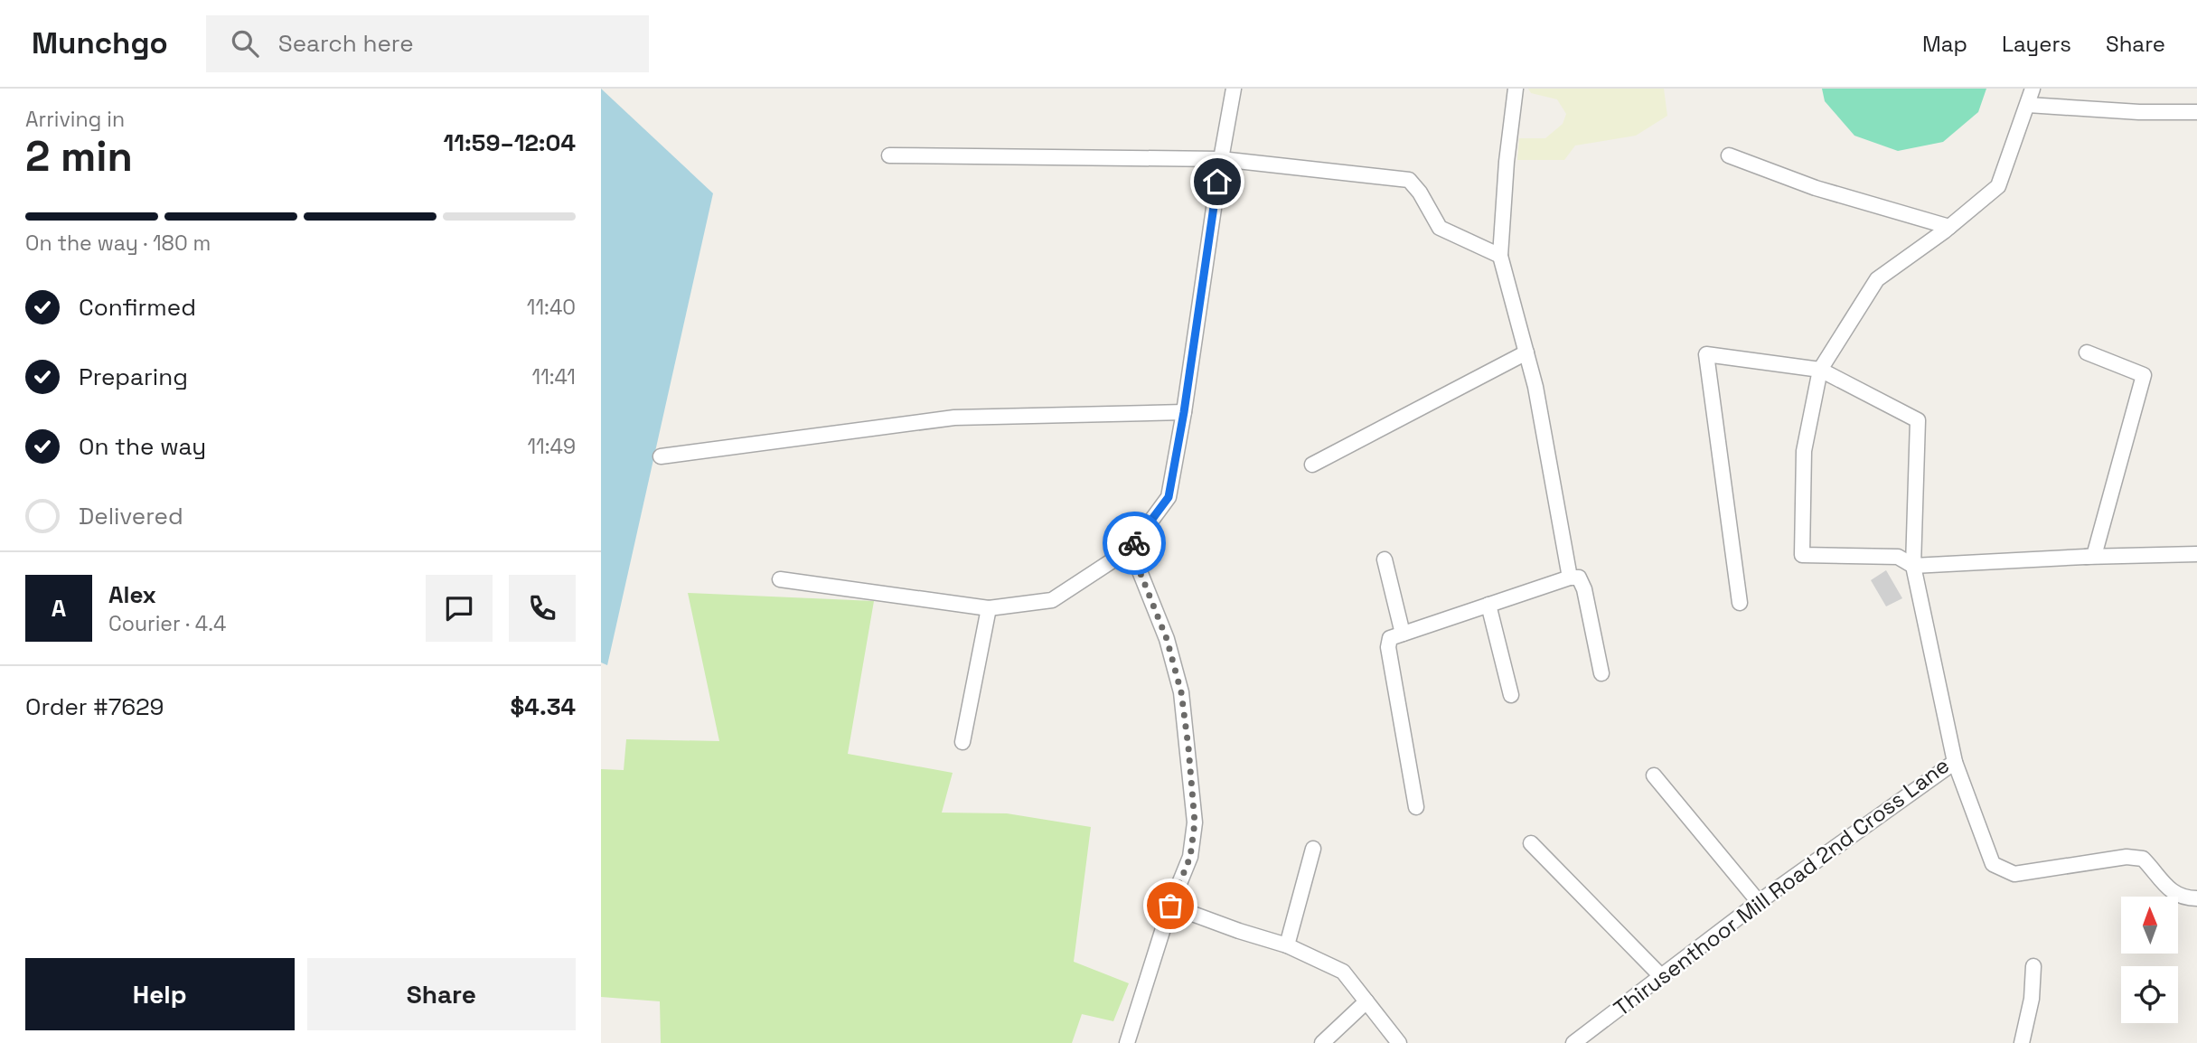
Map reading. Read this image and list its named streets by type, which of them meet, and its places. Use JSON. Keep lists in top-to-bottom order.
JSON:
{
  "streets": {
    "street": ["Thirusenthoor Mill Road 2nd Cross Lane"]
  },
  "north": "top",
  "page": {
    "header": "Munchgo",
    "search": "Search here",
    "nav": ["Map", "Layers", "Share"],
    "heading": ["2 min", "Arriving in", "11:59–12:04"],
    "panel": [
      "Alex",
      "Courier · 4.4",
      "Order #7629",
      "$4.34"
    ],
    "bar": "On the way · 180 m",
    "list": [
      ["Confirmed", "11:40"],
      ["Preparing", "11:41"],
      ["On the way", "11:49"],
      "Delivered"
    ],
    "round": "A",
    "buttons": ["Help", "Share"]
  }
}
